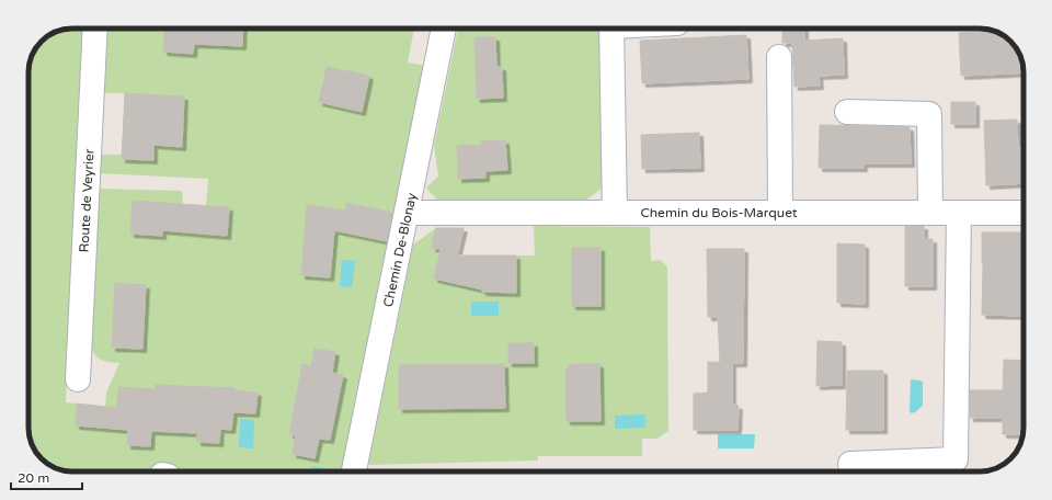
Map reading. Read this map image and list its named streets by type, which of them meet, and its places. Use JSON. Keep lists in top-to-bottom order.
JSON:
{
  "streets": {
    "street": ["Route de Veyrier", "Chemin du Bois-Marquet", "Chemin De-Blonay"]
  },
  "crossings": [
    ["Chemin du Bois-Marquet", "Chemin De-Blonay"]
  ],
  "scale_bar": "20 m"
}
